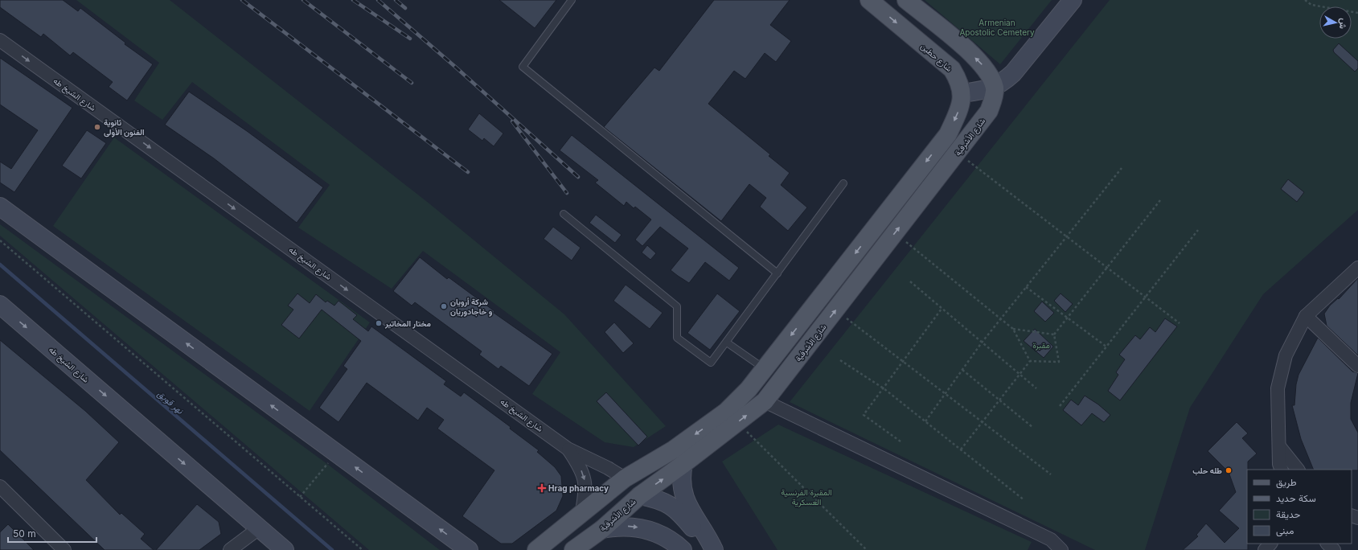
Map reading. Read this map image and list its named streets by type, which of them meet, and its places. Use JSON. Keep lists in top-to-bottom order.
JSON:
{
  "streets": {
    "main road": ["شارع حطين", "شارع الشيخ طه", "شارع الأشرفية"]
  },
  "one_way": ["شارع حطين", "شارع الشيخ طه"],
  "water": ["نهر قويق"],
  "parks": ["Armenian Apostolic Cemetery", "مقبرة", "المقبرة الفرنسية العسكرية"],
  "places": {
    "other": [
      "ثانوية الفنون الأولى",
      "شركة أرويان و خاجادوريان",
      "مختار المخاتير",
      "طله حلب"
    ],
    "health": ["Hrag pharmacy"]
  },
  "legend": [
    "طريق",
    "سكة حديد",
    "حديقة",
    "مبنى"
  ],
  "scale_bar": "50 m",
  "north": "right"
}
